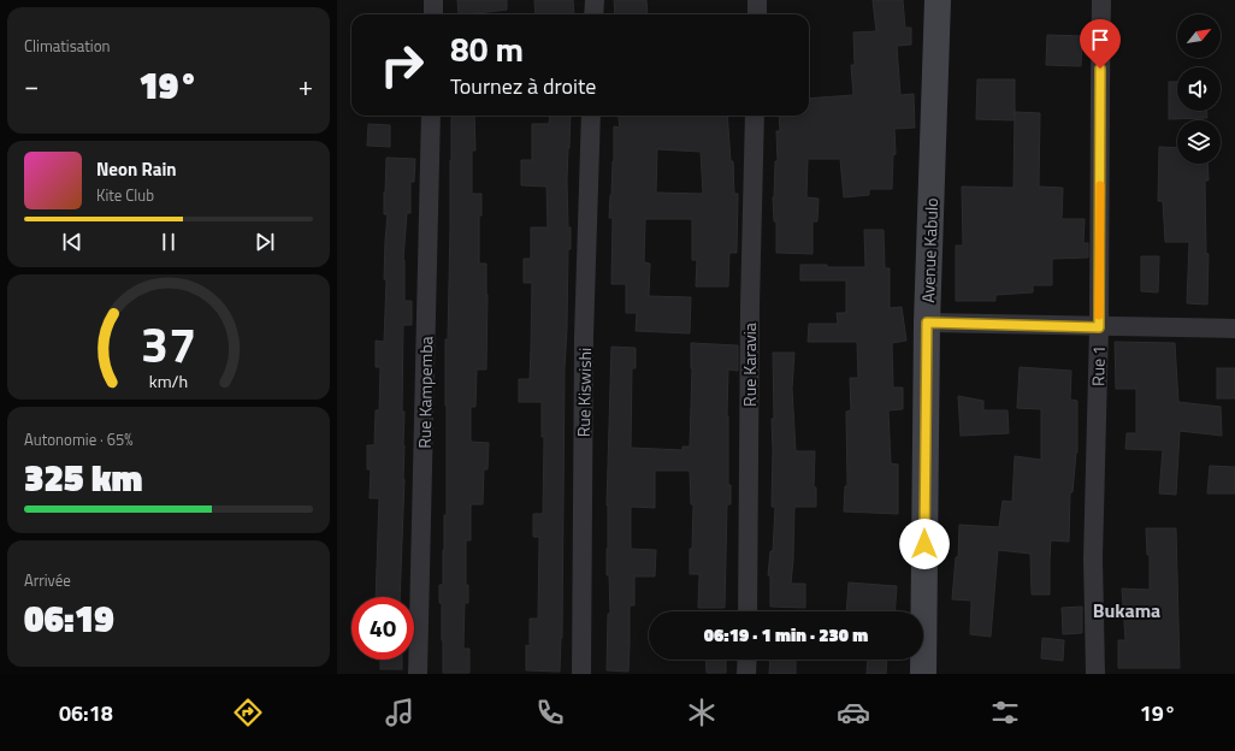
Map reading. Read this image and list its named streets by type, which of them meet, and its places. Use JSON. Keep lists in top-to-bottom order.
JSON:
{
  "streets": {
    "street": [
      "Avenue Kabulo",
      "Rue Karavia",
      "Rue 1",
      "Rue Kampemba",
      "Rue Kiswishi"
    ]
  },
  "districts": ["Bukama"],
  "north": "top right",
  "page": {
    "tile": [
      "Climatisation",
      ["Autonomie · 65%", "325 km"],
      ["Arrivée", "06:19"]
    ],
    "turn": ["80 m", "Tournez à droite"],
    "heat": ["−", "19°", "+"],
    "song": ["Neon Rain", "Kite Club"],
    "limit": "40",
    "trip": "06:19 · 1 min · 230 m",
    "tabs": ["06:18", "19°"],
    "gauge": ["37", "km/h"]
  }
}
